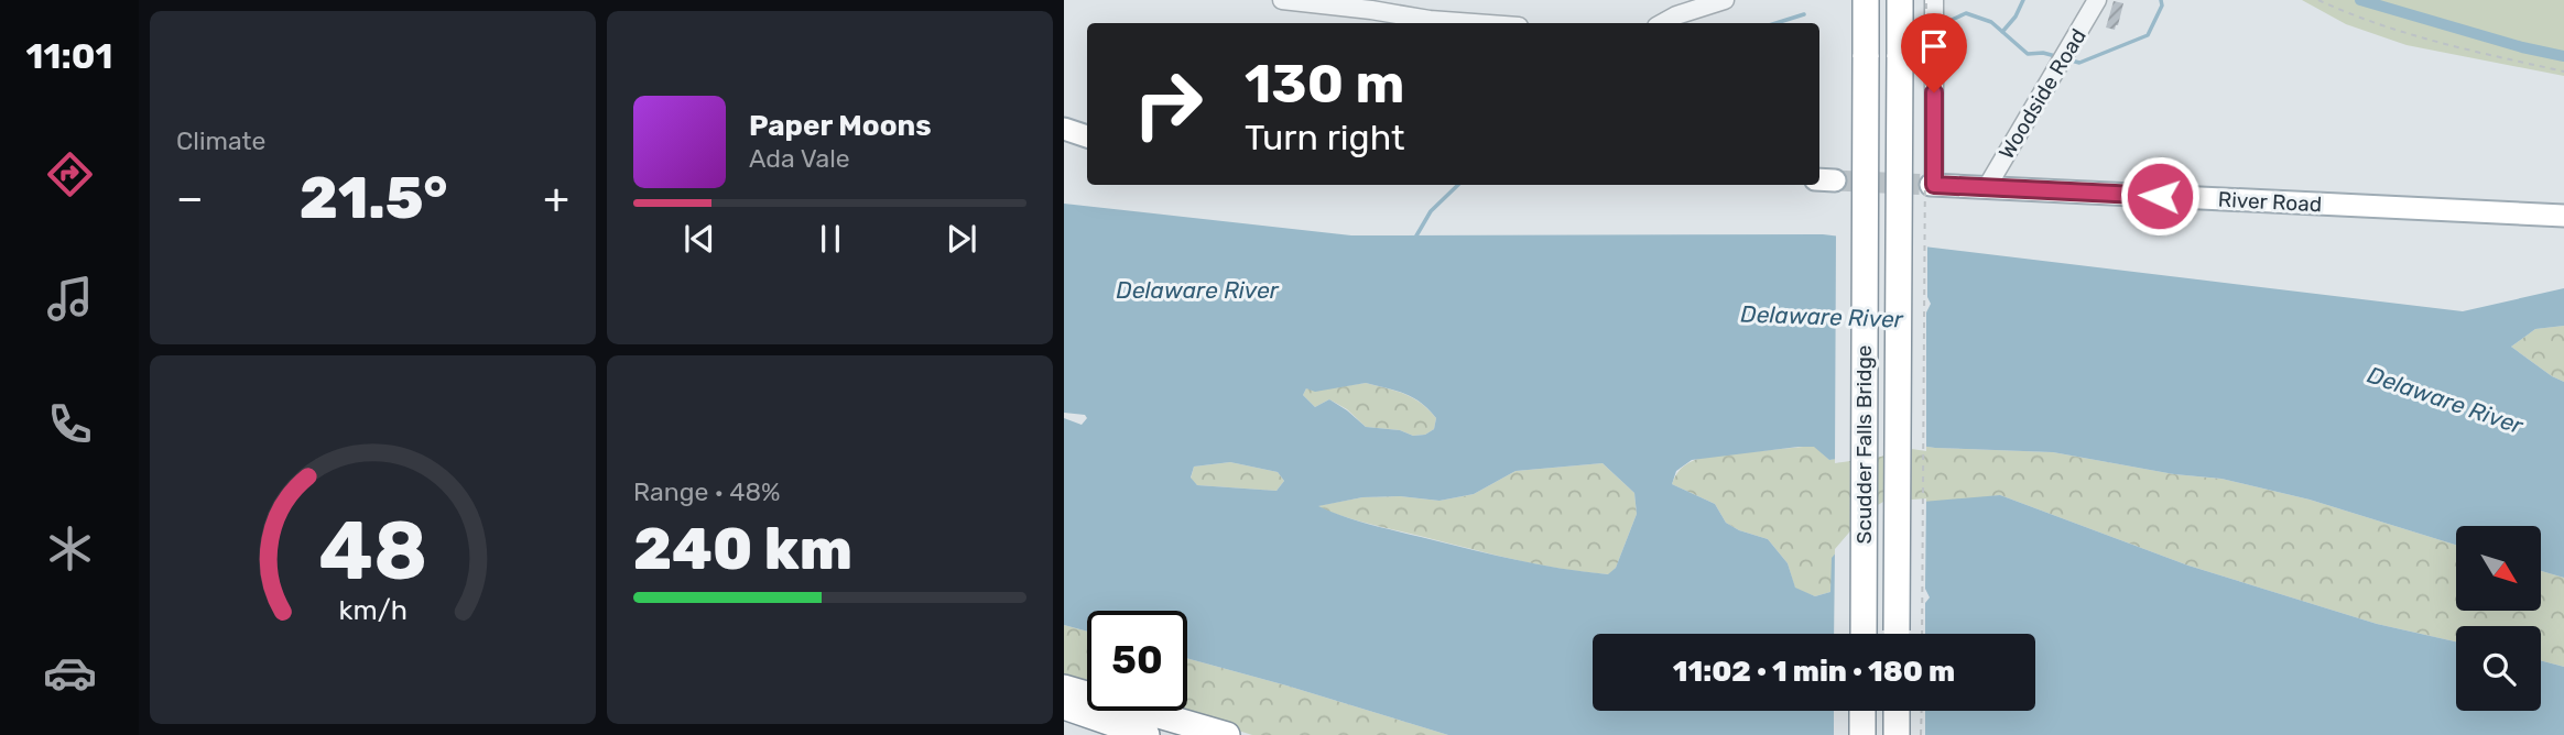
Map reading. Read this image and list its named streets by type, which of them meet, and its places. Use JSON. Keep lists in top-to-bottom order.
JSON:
{
  "streets": {
    "highway": ["Scudder Falls Bridge"],
    "main road": ["River Road"],
    "street": ["Woodside Road"]
  },
  "crossings": [
    ["Woodside Road", "River Road"]
  ],
  "water": ["Delaware River"],
  "north": "bottom right",
  "page": {
    "tabs": "11:01",
    "tile": [
      "Climate",
      ["Range · 48%", "240 km"]
    ],
    "turn": ["130 m", "Turn right"],
    "song": ["Paper Moons", "Ada Vale"],
    "heat": ["−", "21.5°", "+"],
    "limit": "50",
    "trip": "11:02 · 1 min · 180 m",
    "gauge": ["48", "km/h"]
  }
}
